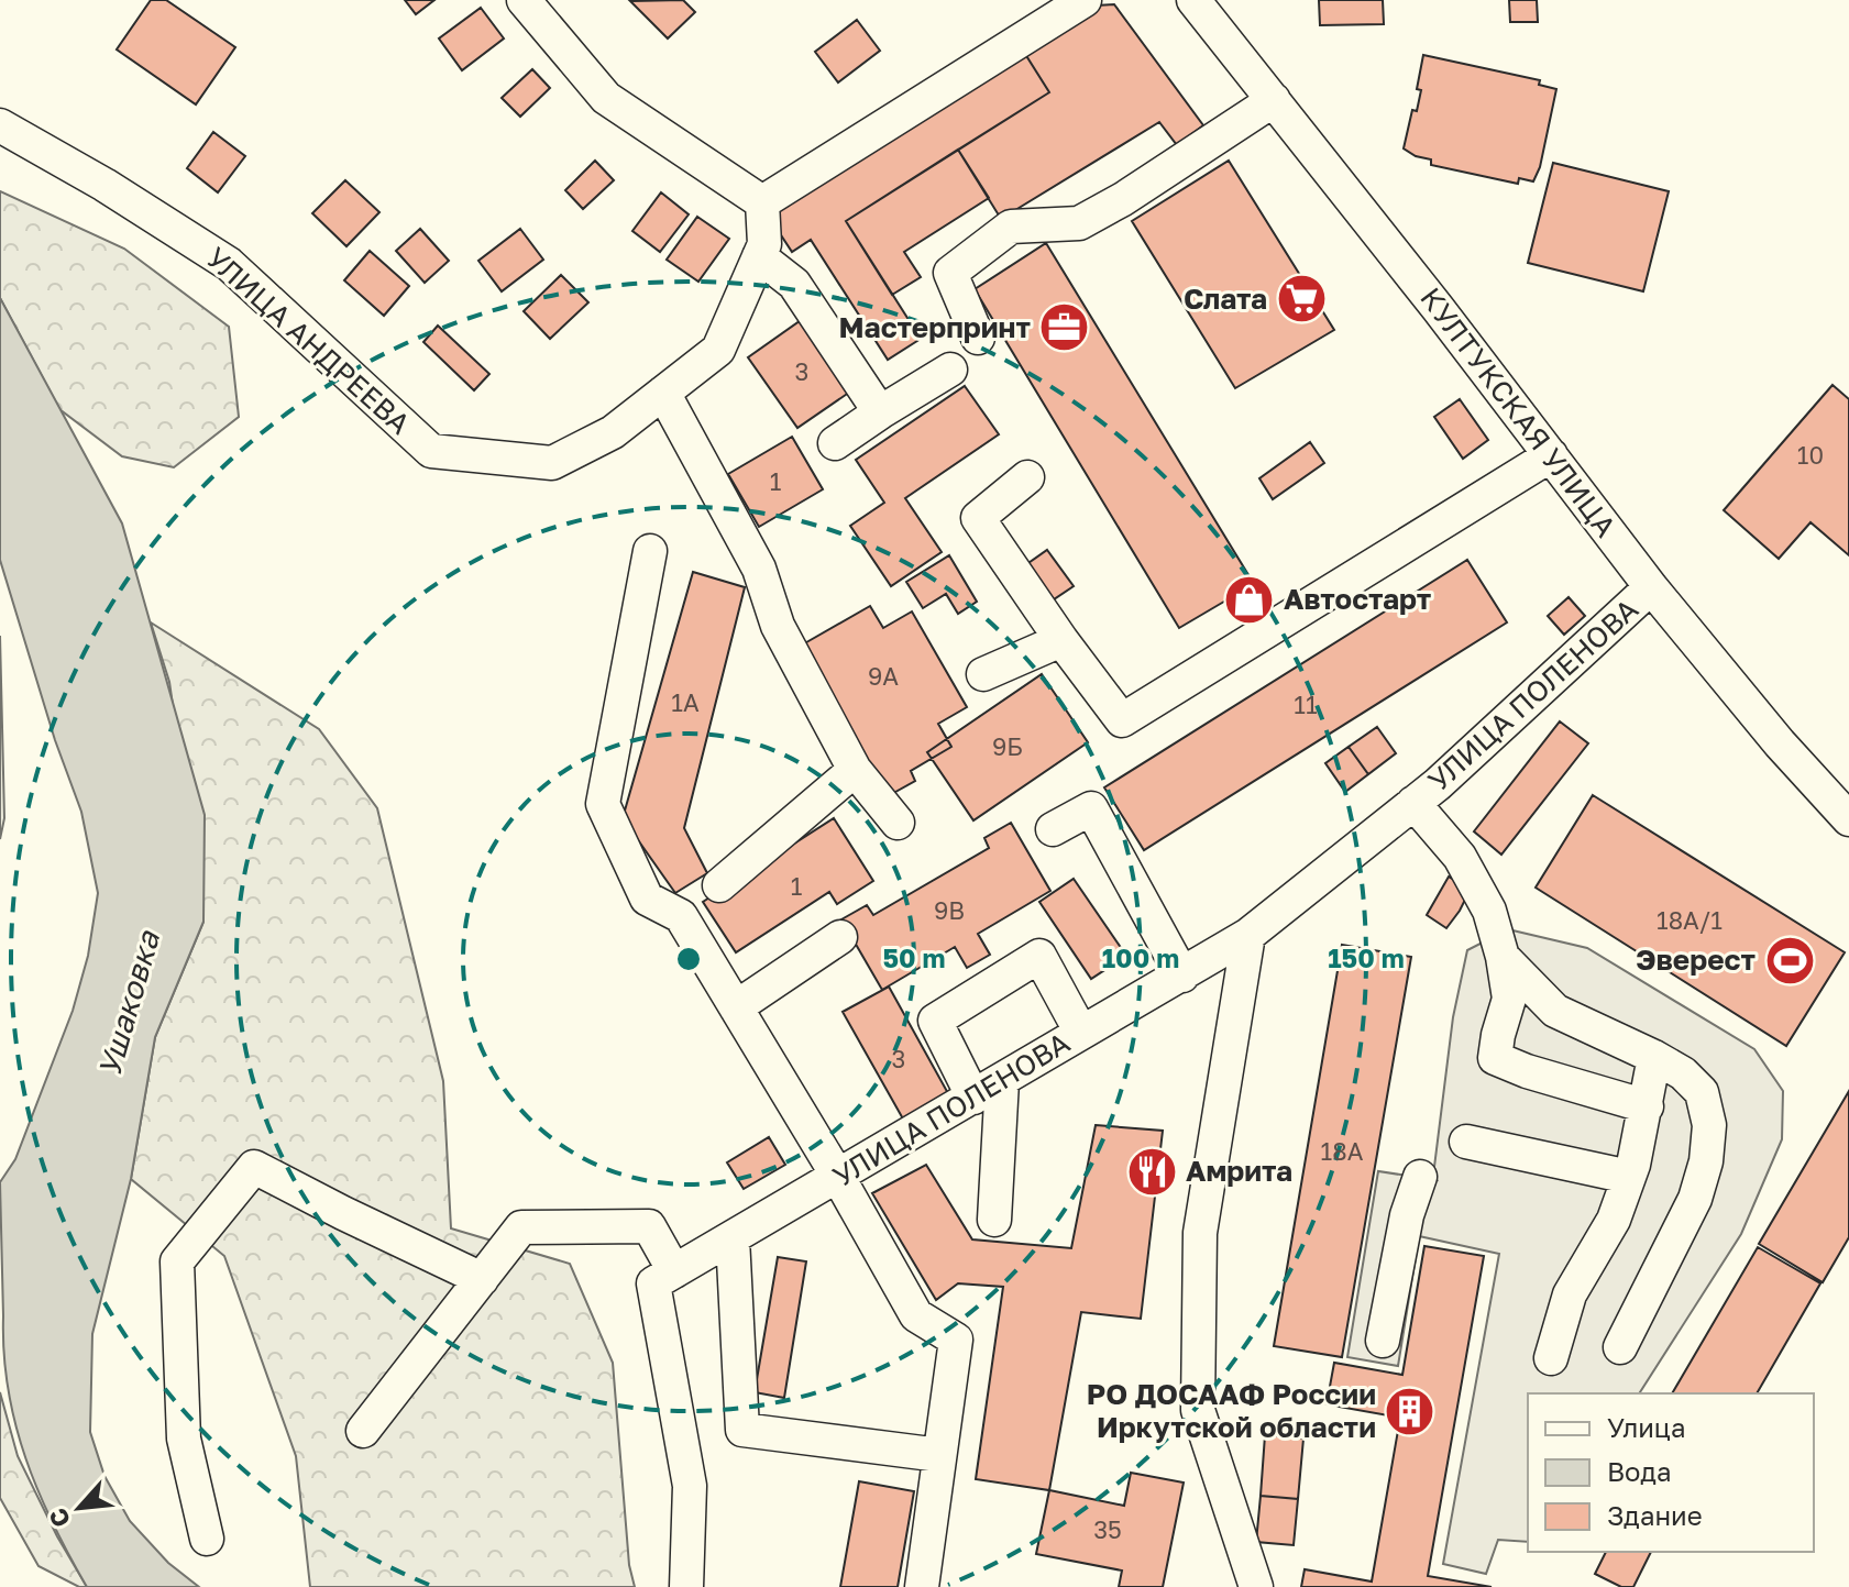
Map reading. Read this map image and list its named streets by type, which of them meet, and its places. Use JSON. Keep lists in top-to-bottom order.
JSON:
{
  "streets": {
    "street": ["УЛИЦА АНДРЕЕВА", "КУЛТУКСКАЯ УЛИЦА", "УЛИЦА ПОЛЕНОВА"]
  },
  "crossings": [
    ["КУЛТУКСКАЯ УЛИЦА", "УЛИЦА ПОЛЕНОВА"]
  ],
  "water": ["Ушаковка"],
  "places": {
    "supermarket": ["Слата"],
    "office": ["Мастерпринт"],
    "shop": ["Автостарт"],
    "sports": ["Эверест"],
    "restaurant": ["Амрита"],
    "building": ["РО ДОСААФ России Иркутской области"]
  },
  "house_numbers": [
    "3",
    "10",
    "1",
    "9А",
    "1А",
    "11",
    "9Б",
    "1",
    "9В",
    "18А/1",
    "3",
    "18А",
    "35"
  ],
  "legend": ["Улица", "Вода", "Здание"],
  "north": "bottom left",
  "rings": ["50 m", "100 m", "150 m"]
}
